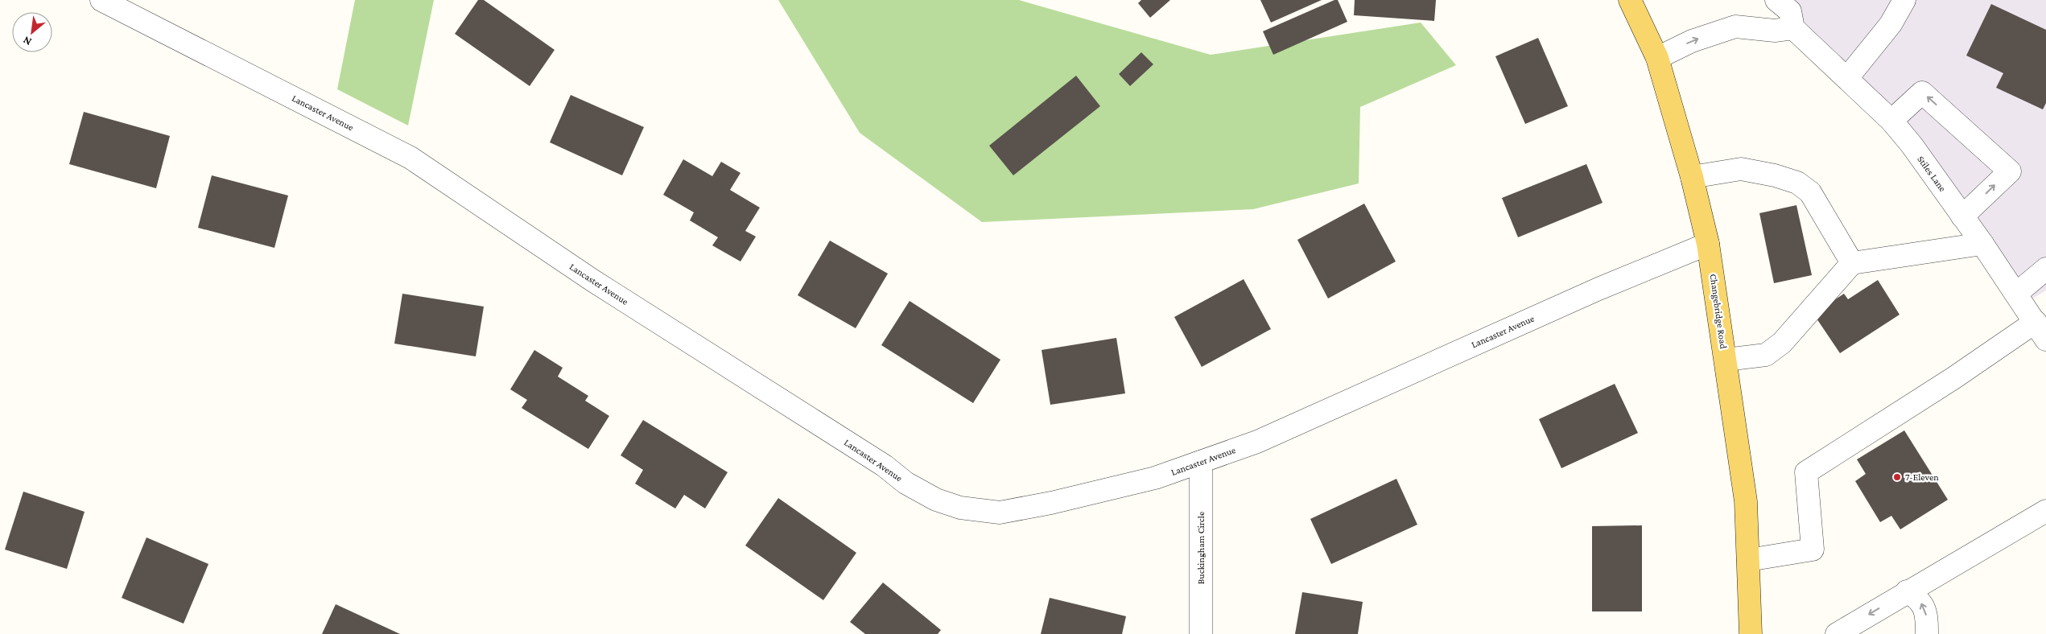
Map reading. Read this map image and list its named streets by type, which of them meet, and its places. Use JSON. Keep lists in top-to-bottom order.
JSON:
{
  "streets": {
    "main road": ["Changebridge Road"],
    "street": ["Lancaster Avenue", "Stiles Lane", "Buckingham Circle"]
  },
  "crossings": [
    ["Lancaster Avenue", "Changebridge Road"],
    ["Lancaster Avenue", "Buckingham Circle"]
  ],
  "places": ["7-Eleven"],
  "north": "bottom left"
}
